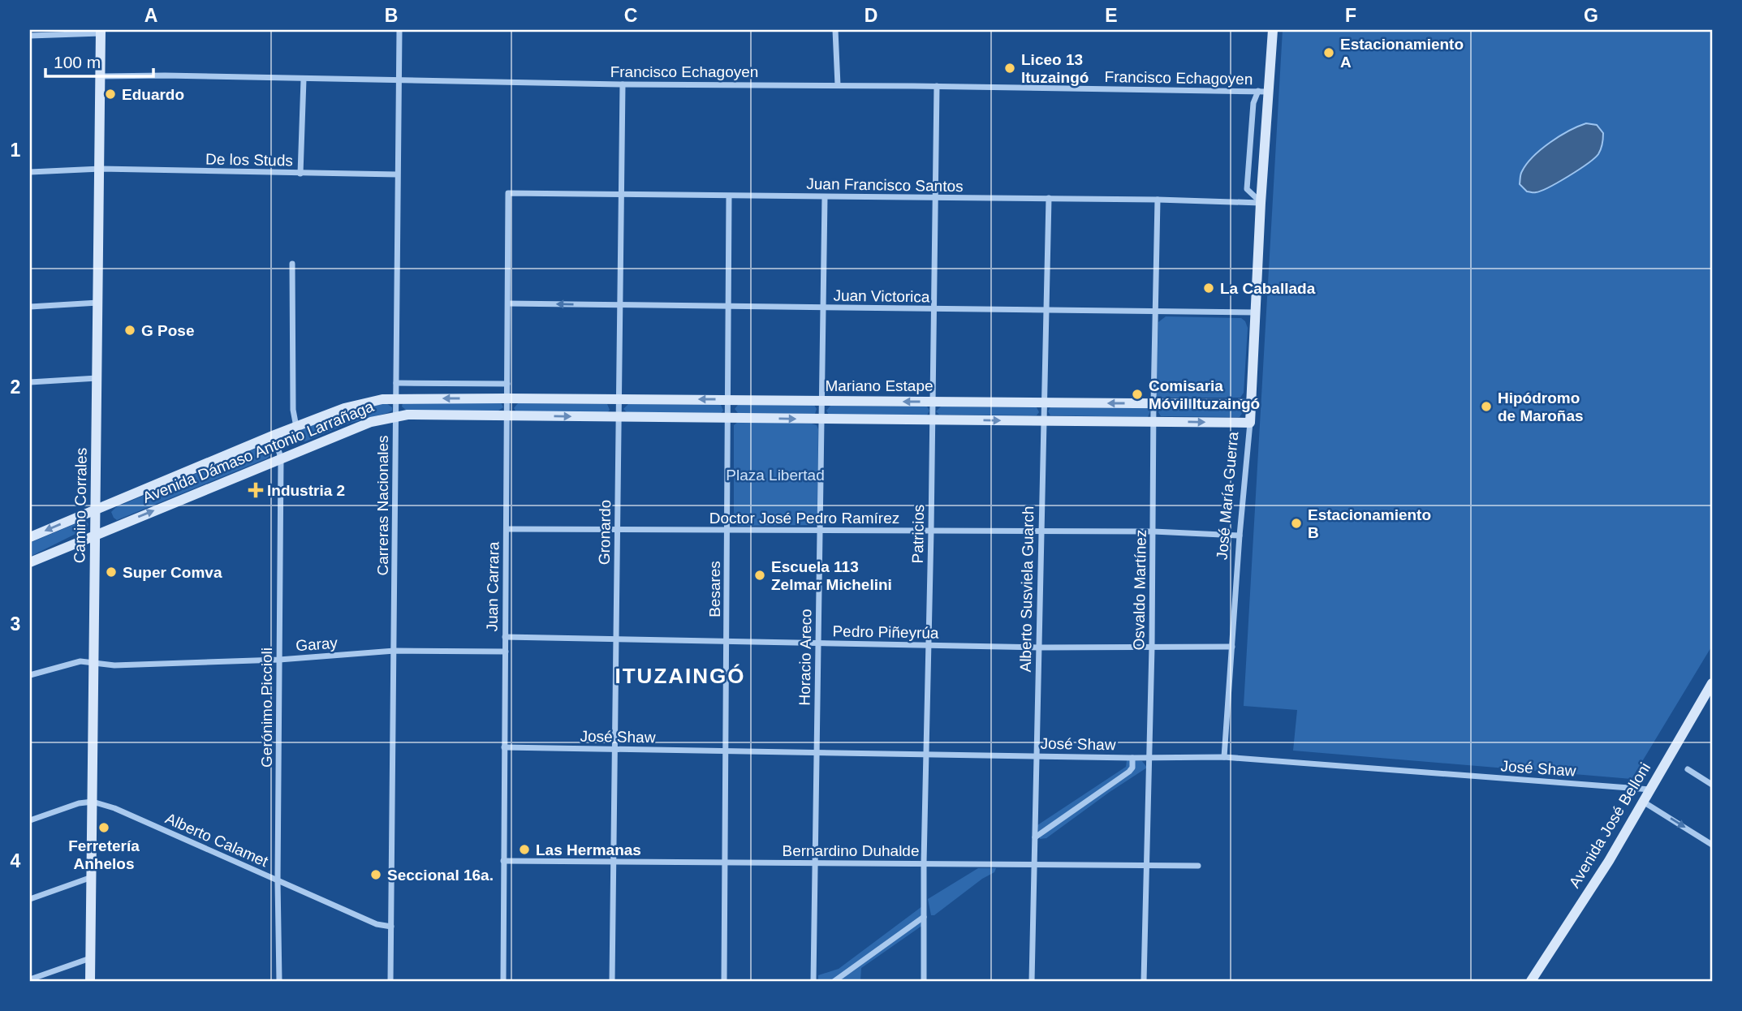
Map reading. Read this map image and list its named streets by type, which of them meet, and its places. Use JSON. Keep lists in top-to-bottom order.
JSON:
{
  "streets": {
    "street": [
      "Francisco Echagoyen",
      "De los Studs",
      "Juan Francisco Santos",
      "Juan Victorica",
      "Mariano Estape",
      "Avenida Dámaso Antonio Larrañaga",
      "José María Guerra",
      "Camino Corrales",
      "Carreras Nacionales",
      "Doctor José Pedro Ramírez",
      "Gronardo",
      "Patricios",
      "Juan Carrara",
      "Besares",
      "Alberto Susviela Guarch",
      "Osvaldo Martínez",
      "Pedro Piñeyrúa",
      "Garay",
      "Horacio Areco",
      "Gerónimo Piccioli",
      "José Shaw",
      "Avenida José Belloni",
      "Alberto Calamet",
      "Bernardino Duhalde"
    ]
  },
  "crossings": [
    ["Francisco Echagoyen", "José María Guerra"],
    ["Francisco Echagoyen", "Camino Corrales"],
    ["Francisco Echagoyen", "Carreras Nacionales"],
    ["Francisco Echagoyen", "Gronardo"],
    ["Francisco Echagoyen", "Patricios"],
    ["De los Studs", "Camino Corrales"],
    ["De los Studs", "Carreras Nacionales"],
    ["Juan Francisco Santos", "José María Guerra"],
    ["Juan Francisco Santos", "Gronardo"],
    ["Juan Francisco Santos", "Patricios"],
    ["Juan Francisco Santos", "Juan Carrara"],
    ["Juan Francisco Santos", "Besares"],
    ["Juan Francisco Santos", "Alberto Susviela Guarch"],
    ["Juan Francisco Santos", "Osvaldo Martínez"],
    ["Juan Francisco Santos", "Horacio Areco"],
    ["Juan Victorica", "José María Guerra"],
    ["Juan Victorica", "Gronardo"],
    ["Juan Victorica", "Patricios"],
    ["Juan Victorica", "Juan Carrara"],
    ["Juan Victorica", "Besares"],
    ["Juan Victorica", "Alberto Susviela Guarch"],
    ["Juan Victorica", "Osvaldo Martínez"],
    ["Juan Victorica", "Horacio Areco"],
    ["Mariano Estape", "Avenida Dámaso Antonio Larrañaga"],
    ["Mariano Estape", "José María Guerra"],
    ["Mariano Estape", "Gronardo"],
    ["Mariano Estape", "Patricios"],
    ["Mariano Estape", "Juan Carrara"],
    ["Mariano Estape", "Besares"],
    ["Mariano Estape", "Alberto Susviela Guarch"],
    ["Mariano Estape", "Osvaldo Martínez"],
    ["Mariano Estape", "Horacio Areco"],
    ["Avenida Dámaso Antonio Larrañaga", "Camino Corrales"],
    ["Avenida Dámaso Antonio Larrañaga", "Carreras Nacionales"],
    ["Avenida Dámaso Antonio Larrañaga", "Juan Carrara"],
    ["Avenida Dámaso Antonio Larrañaga", "Gerónimo Piccioli"],
    ["José María Guerra", "Doctor José Pedro Ramírez"],
    ["José María Guerra", "Pedro Piñeyrúa"],
    ["José María Guerra", "José Shaw"],
    ["Camino Corrales", "Garay"],
    ["Camino Corrales", "Alberto Calamet"],
    ["Carreras Nacionales", "Garay"],
    ["Carreras Nacionales", "Alberto Calamet"],
    ["Doctor José Pedro Ramírez", "Gronardo"],
    ["Doctor José Pedro Ramírez", "Patricios"],
    ["Doctor José Pedro Ramírez", "Juan Carrara"],
    ["Doctor José Pedro Ramírez", "Besares"],
    ["Doctor José Pedro Ramírez", "Alberto Susviela Guarch"],
    ["Doctor José Pedro Ramírez", "Osvaldo Martínez"],
    ["Doctor José Pedro Ramírez", "Horacio Areco"],
    ["Gronardo", "Pedro Piñeyrúa"],
    ["Gronardo", "José Shaw"],
    ["Gronardo", "Bernardino Duhalde"],
    ["Patricios", "Pedro Piñeyrúa"],
    ["Patricios", "José Shaw"],
    ["Patricios", "Bernardino Duhalde"],
    ["Juan Carrara", "Pedro Piñeyrúa"],
    ["Juan Carrara", "Garay"],
    ["Juan Carrara", "José Shaw"],
    ["Juan Carrara", "Bernardino Duhalde"],
    ["Besares", "Pedro Piñeyrúa"],
    ["Besares", "José Shaw"],
    ["Besares", "Bernardino Duhalde"],
    ["Alberto Susviela Guarch", "Pedro Piñeyrúa"],
    ["Alberto Susviela Guarch", "José Shaw"],
    ["Alberto Susviela Guarch", "Bernardino Duhalde"],
    ["Osvaldo Martínez", "Pedro Piñeyrúa"],
    ["Osvaldo Martínez", "José Shaw"],
    ["Osvaldo Martínez", "Bernardino Duhalde"],
    ["Pedro Piñeyrúa", "Horacio Areco"],
    ["Garay", "Gerónimo Piccioli"],
    ["Horacio Areco", "José Shaw"],
    ["Horacio Areco", "Bernardino Duhalde"],
    ["Gerónimo Piccioli", "Alberto Calamet"],
    ["José Shaw", "Avenida José Belloni"]
  ],
  "districts": ["ITUZAINGÓ"],
  "parks": ["Plaza Libertad"],
  "places": {
    "other": [
      "Estacionamiento A",
      "Liceo 13 Ituzaingó",
      "Eduardo",
      "La Caballada",
      "G Pose",
      "Comisaria Móvil Ituzaingó",
      "Hipódromo de Maroñas",
      "Estacionamiento B",
      "Super Comva",
      "Escuela 113 Zelmar Michelini",
      "Ferretería Anhelos",
      "Las Hermanas",
      "Seccional 16a."
    ],
    "health": ["Industria 2"]
  },
  "scale_bar": "100 m",
  "grid": {
    "columns": [
      "A",
      "B",
      "C",
      "D",
      "E",
      "F",
      "G"
    ],
    "rows": [
      "1",
      "2",
      "3",
      "4"
    ]
  }
}
